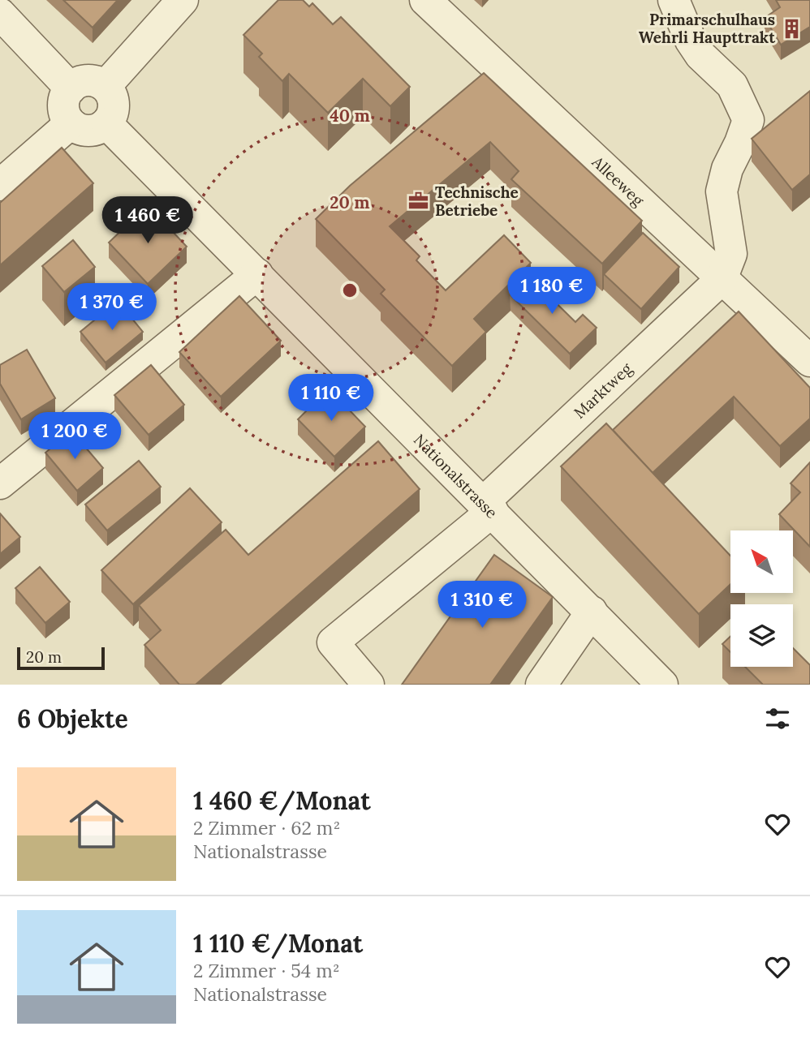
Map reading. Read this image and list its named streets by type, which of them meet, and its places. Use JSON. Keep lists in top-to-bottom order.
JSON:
{
  "streets": {
    "street": ["Alleeweg", "Marktweg", "Nationalstrasse"]
  },
  "crossings": [
    ["Alleeweg", "Marktweg"],
    ["Marktweg", "Nationalstrasse"]
  ],
  "places": {
    "building": ["Primarschulhaus Wehrli Haupttrakt"],
    "office": ["Technische Betriebe"]
  },
  "scale_bar": "20 m",
  "north": "top left",
  "page": {
    "price": [
      "1 460 €",
      "1 180 €",
      "1 370 €",
      "1 110 €",
      "1 200 €",
      "1 310 €"
    ],
    "scale": "20 m",
    "heading": "6 Objekte",
    "list": [
      {
        "name": "1 460 €/Monat",
        "note": "2 Zimmer · 62 m² · Nationalstrasse"
      },
      {
        "name": "1 110 €/Monat",
        "note": "2 Zimmer · 54 m² · Nationalstrasse"
      }
    ]
  },
  "rings": ["40 m", "20 m"]
}
